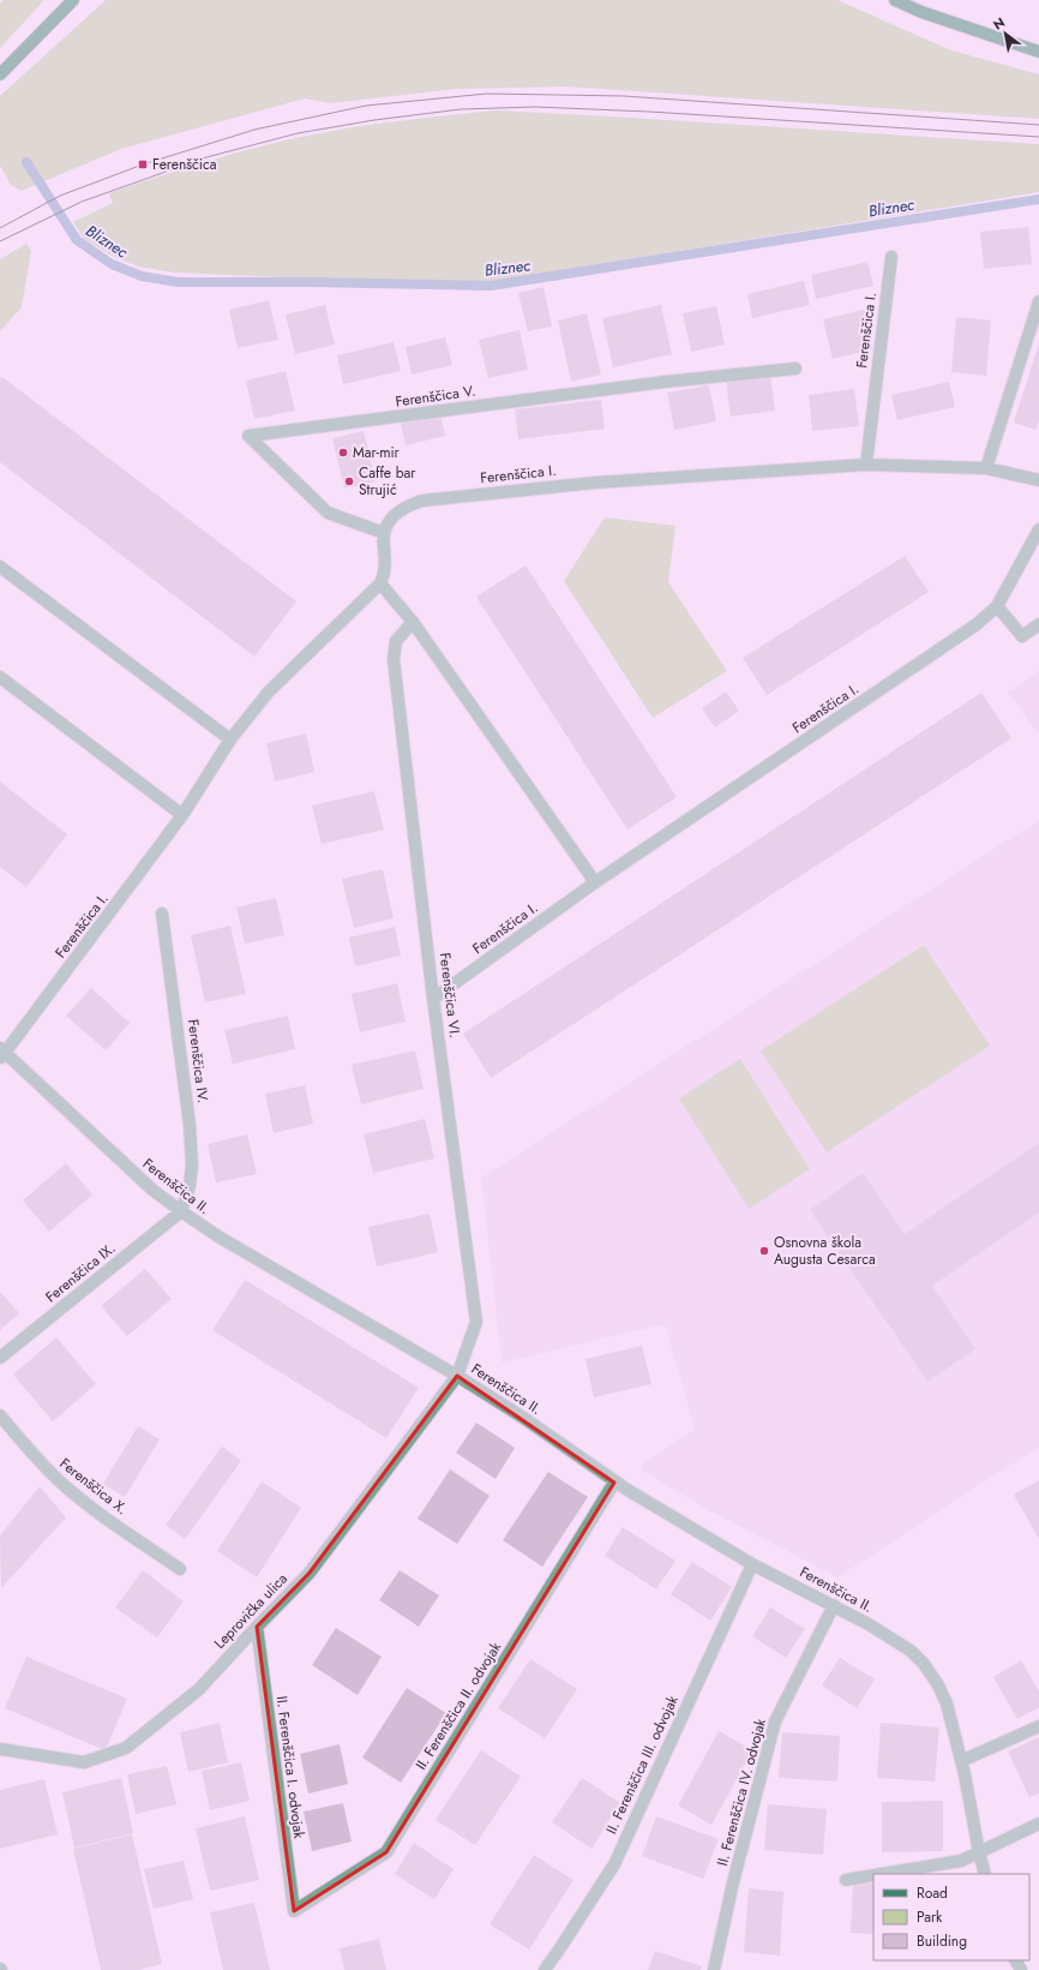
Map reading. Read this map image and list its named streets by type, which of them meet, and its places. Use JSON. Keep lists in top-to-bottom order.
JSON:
{
  "streets": {
    "street": [
      "Ferenščica I.",
      "Ferenščica V.",
      "Ferenščica VI.",
      "Ferenščica IV.",
      "Ferenščica II.",
      "Ferenščica IX.",
      "Ferenščica X.",
      "Leprovička ulica",
      "II. Ferenščica II. odvojak",
      "II. Ferenščica III. odvojak",
      "II. Ferenščica I. odvojak",
      "II. Ferenščica IV. odvojak"
    ]
  },
  "crossings": [
    ["Ferenščica I.", "Ferenščica V."],
    ["Ferenščica I.", "Ferenščica VI."],
    ["Ferenščica I.", "Ferenščica II."],
    ["Ferenščica VI.", "Ferenščica II."],
    ["Ferenščica VI.", "Leprovička ulica"],
    ["Ferenščica IV.", "Ferenščica II."],
    ["Ferenščica IV.", "Ferenščica IX."],
    ["Ferenščica II.", "Ferenščica IX."],
    ["Ferenščica II.", "Leprovička ulica"],
    ["Ferenščica II.", "II. Ferenščica II. odvojak"],
    ["Ferenščica II.", "II. Ferenščica III. odvojak"],
    ["Ferenščica II.", "II. Ferenščica IV. odvojak"],
    ["Leprovička ulica", "II. Ferenščica I. odvojak"],
    ["II. Ferenščica II. odvojak", "II. Ferenščica I. odvojak"]
  ],
  "water": ["Bliznec"],
  "places": {
    "transit": ["Ferenščica"],
    "other": ["Mar-mir", "Caffe bar Strujić", "Osnovna škola Augusta Cesarca"]
  },
  "legend": ["Road", "Park", "Building"],
  "north": "top left"
}
